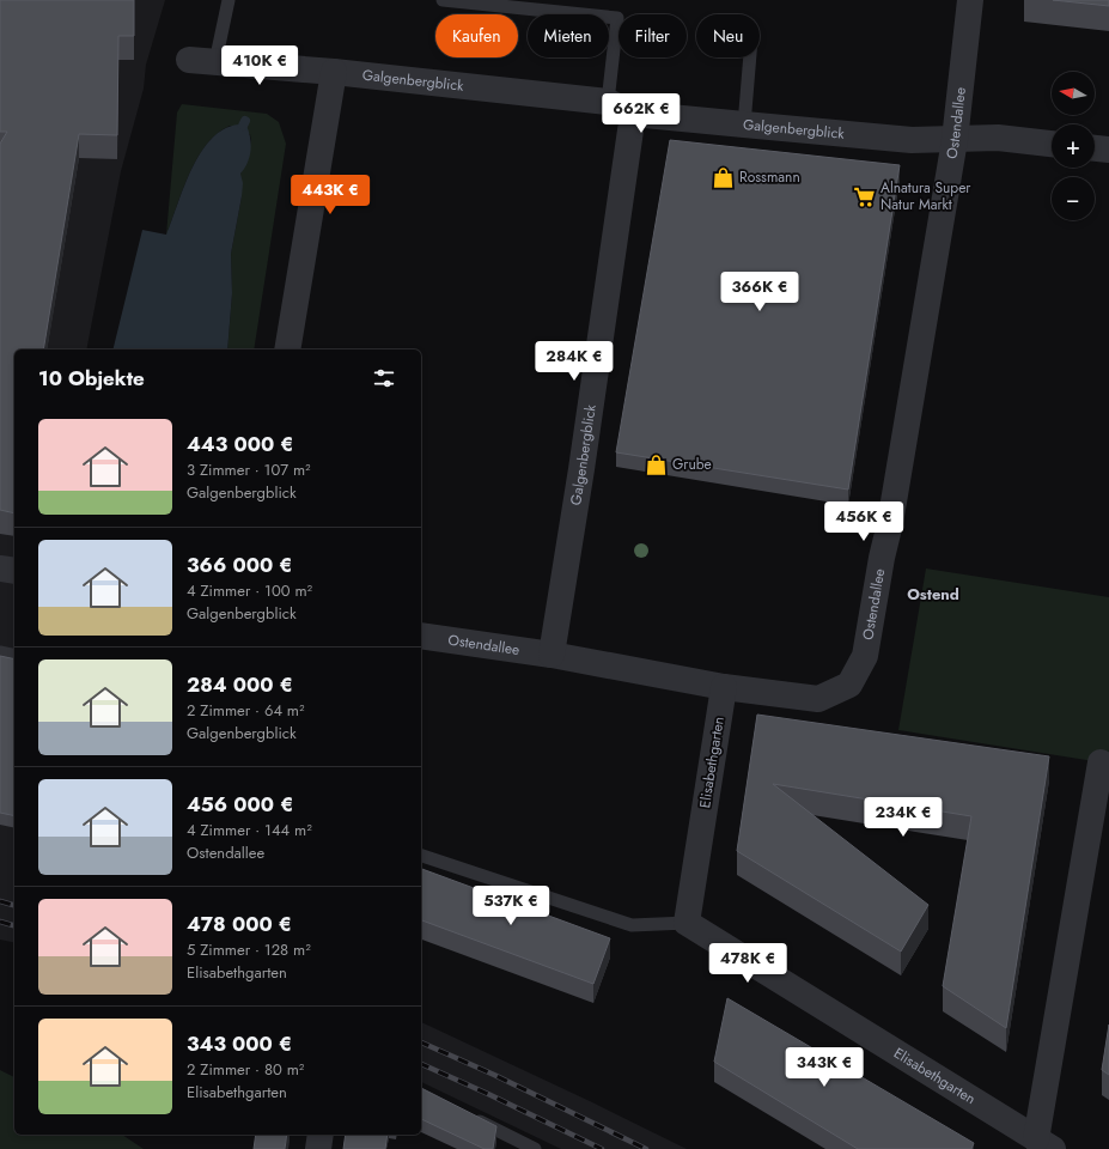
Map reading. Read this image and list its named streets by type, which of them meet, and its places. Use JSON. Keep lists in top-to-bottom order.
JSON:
{
  "streets": {
    "street": ["Galgenbergblick", "Ostendallee", "Elisabethgarten"]
  },
  "crossings": [
    ["Galgenbergblick", "Ostendallee"],
    ["Ostendallee", "Elisabethgarten"]
  ],
  "districts": ["Ostend"],
  "places": {
    "shop": ["Rossmann", "Grube"],
    "supermarket": ["Alnatura Super Natur Markt"]
  },
  "north": "left",
  "page": {
    "chip": [
      "Kaufen",
      "Mieten",
      "Filter",
      "Neu"
    ],
    "price": [
      "410K €",
      "662K €",
      "443K €",
      "366K €",
      "284K €",
      "456K €",
      "234K €",
      "537K €",
      "478K €",
      "343K €"
    ],
    "map_buttons": ["+", "−"],
    "heading": "10 Objekte",
    "list": [
      {
        "name": "443 000 €",
        "note": "3 Zimmer · 107 m² · Galgenbergblick"
      },
      {
        "name": "366 000 €",
        "note": "4 Zimmer · 100 m² · Galgenbergblick"
      },
      {
        "name": "284 000 €",
        "note": "2 Zimmer · 64 m² · Galgenbergblick"
      },
      {
        "name": "456 000 €",
        "note": "4 Zimmer · 144 m² · Ostendallee"
      },
      {
        "name": "478 000 €",
        "note": "5 Zimmer · 128 m² · Elisabethgarten"
      },
      {
        "name": "343 000 €",
        "note": "2 Zimmer · 80 m² · Elisabethgarten"
      }
    ]
  }
}
